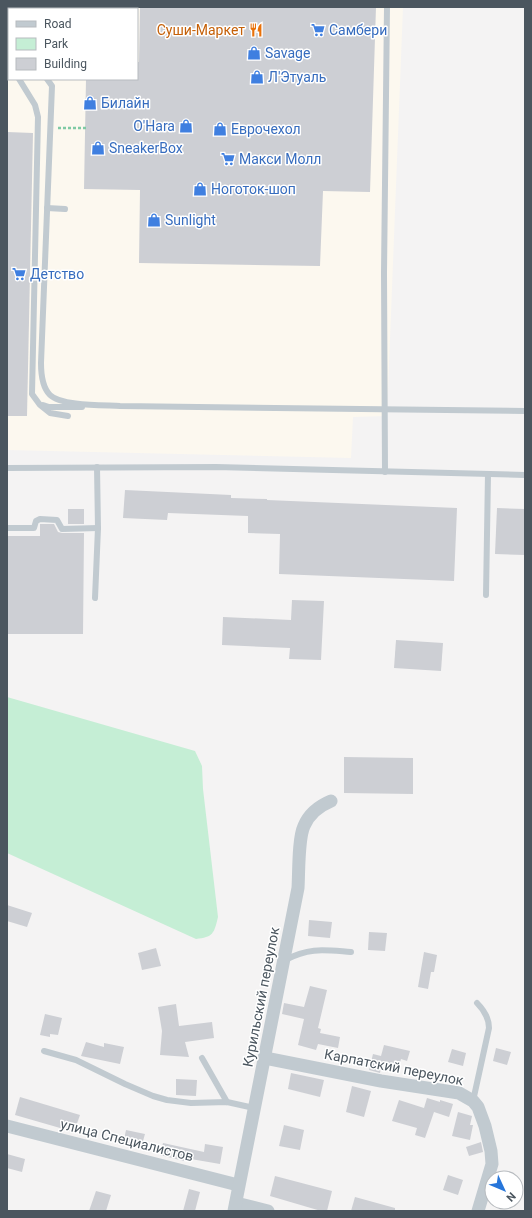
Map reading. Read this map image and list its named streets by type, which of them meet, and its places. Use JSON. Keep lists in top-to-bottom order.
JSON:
{
  "streets": {
    "street": ["Курильский переулок", "Карпатский переулок", "улица Специалистов"]
  },
  "crossings": [
    ["Курильский переулок", "Карпатский переулок"],
    ["Курильский переулок", "улица Специалистов"]
  ],
  "places": {
    "restaurant": ["Суши-Маркет"],
    "supermarket": ["Самбери", "Макси Молл", "Детство"],
    "shop": [
      "Savage",
      "Л'Этуаль",
      "Билайн",
      "O'Hara",
      "Еврочехол",
      "SneakerBox",
      "Ноготок-шоп",
      "Sunlight"
    ]
  },
  "legend": ["Road", "Park", "Building"],
  "north": "bottom right"
}
